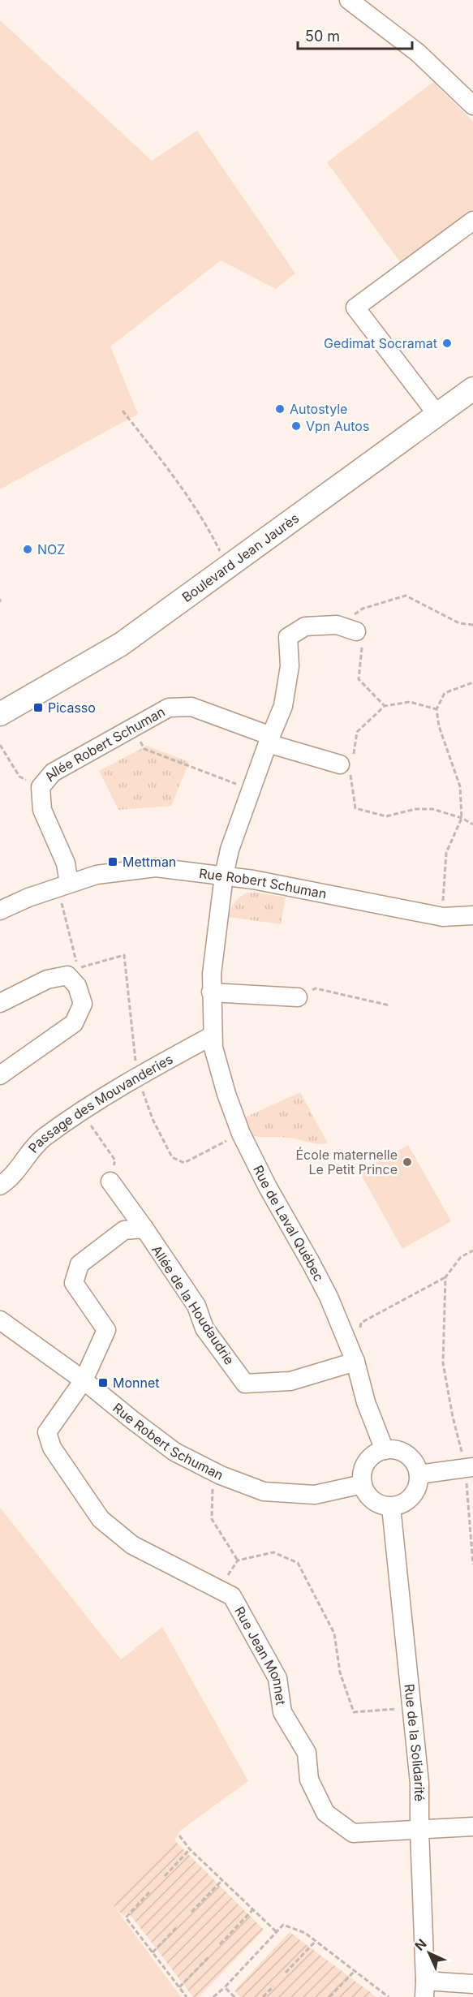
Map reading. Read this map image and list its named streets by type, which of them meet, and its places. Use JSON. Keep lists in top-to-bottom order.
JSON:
{
  "streets": {
    "main road": ["Boulevard Jean Jaurès"],
    "street": [
      "Allée Robert Schuman",
      "Rue Robert Schuman",
      "Passage des Mouvanderies",
      "Rue de Laval Québec",
      "Allée de la Houdaudrie",
      "Rue Jean Monnet",
      "Rue de la Solidarité"
    ]
  },
  "crossings": [
    ["Allée Robert Schuman", "Rue Robert Schuman"],
    ["Allée Robert Schuman", "Rue de Laval Québec"],
    ["Rue Robert Schuman", "Rue de Laval Québec"],
    ["Rue Robert Schuman", "Rue Jean Monnet"],
    ["Rue Robert Schuman", "Rue de la Solidarité"],
    ["Passage des Mouvanderies", "Rue de Laval Québec"],
    ["Rue de Laval Québec", "Allée de la Houdaudrie"],
    ["Rue de Laval Québec", "Rue de la Solidarité"],
    ["Rue Jean Monnet", "Rue de la Solidarité"]
  ],
  "places": {
    "other": [
      "Gedimat Socramat",
      "Autostyle",
      "Vpn Autos",
      "NOZ",
      "École maternelle Le Petit Prince"
    ],
    "transit": ["Picasso", "Mettman", "Monnet"]
  },
  "scale_bar": "50 m",
  "north": "top left"
}
